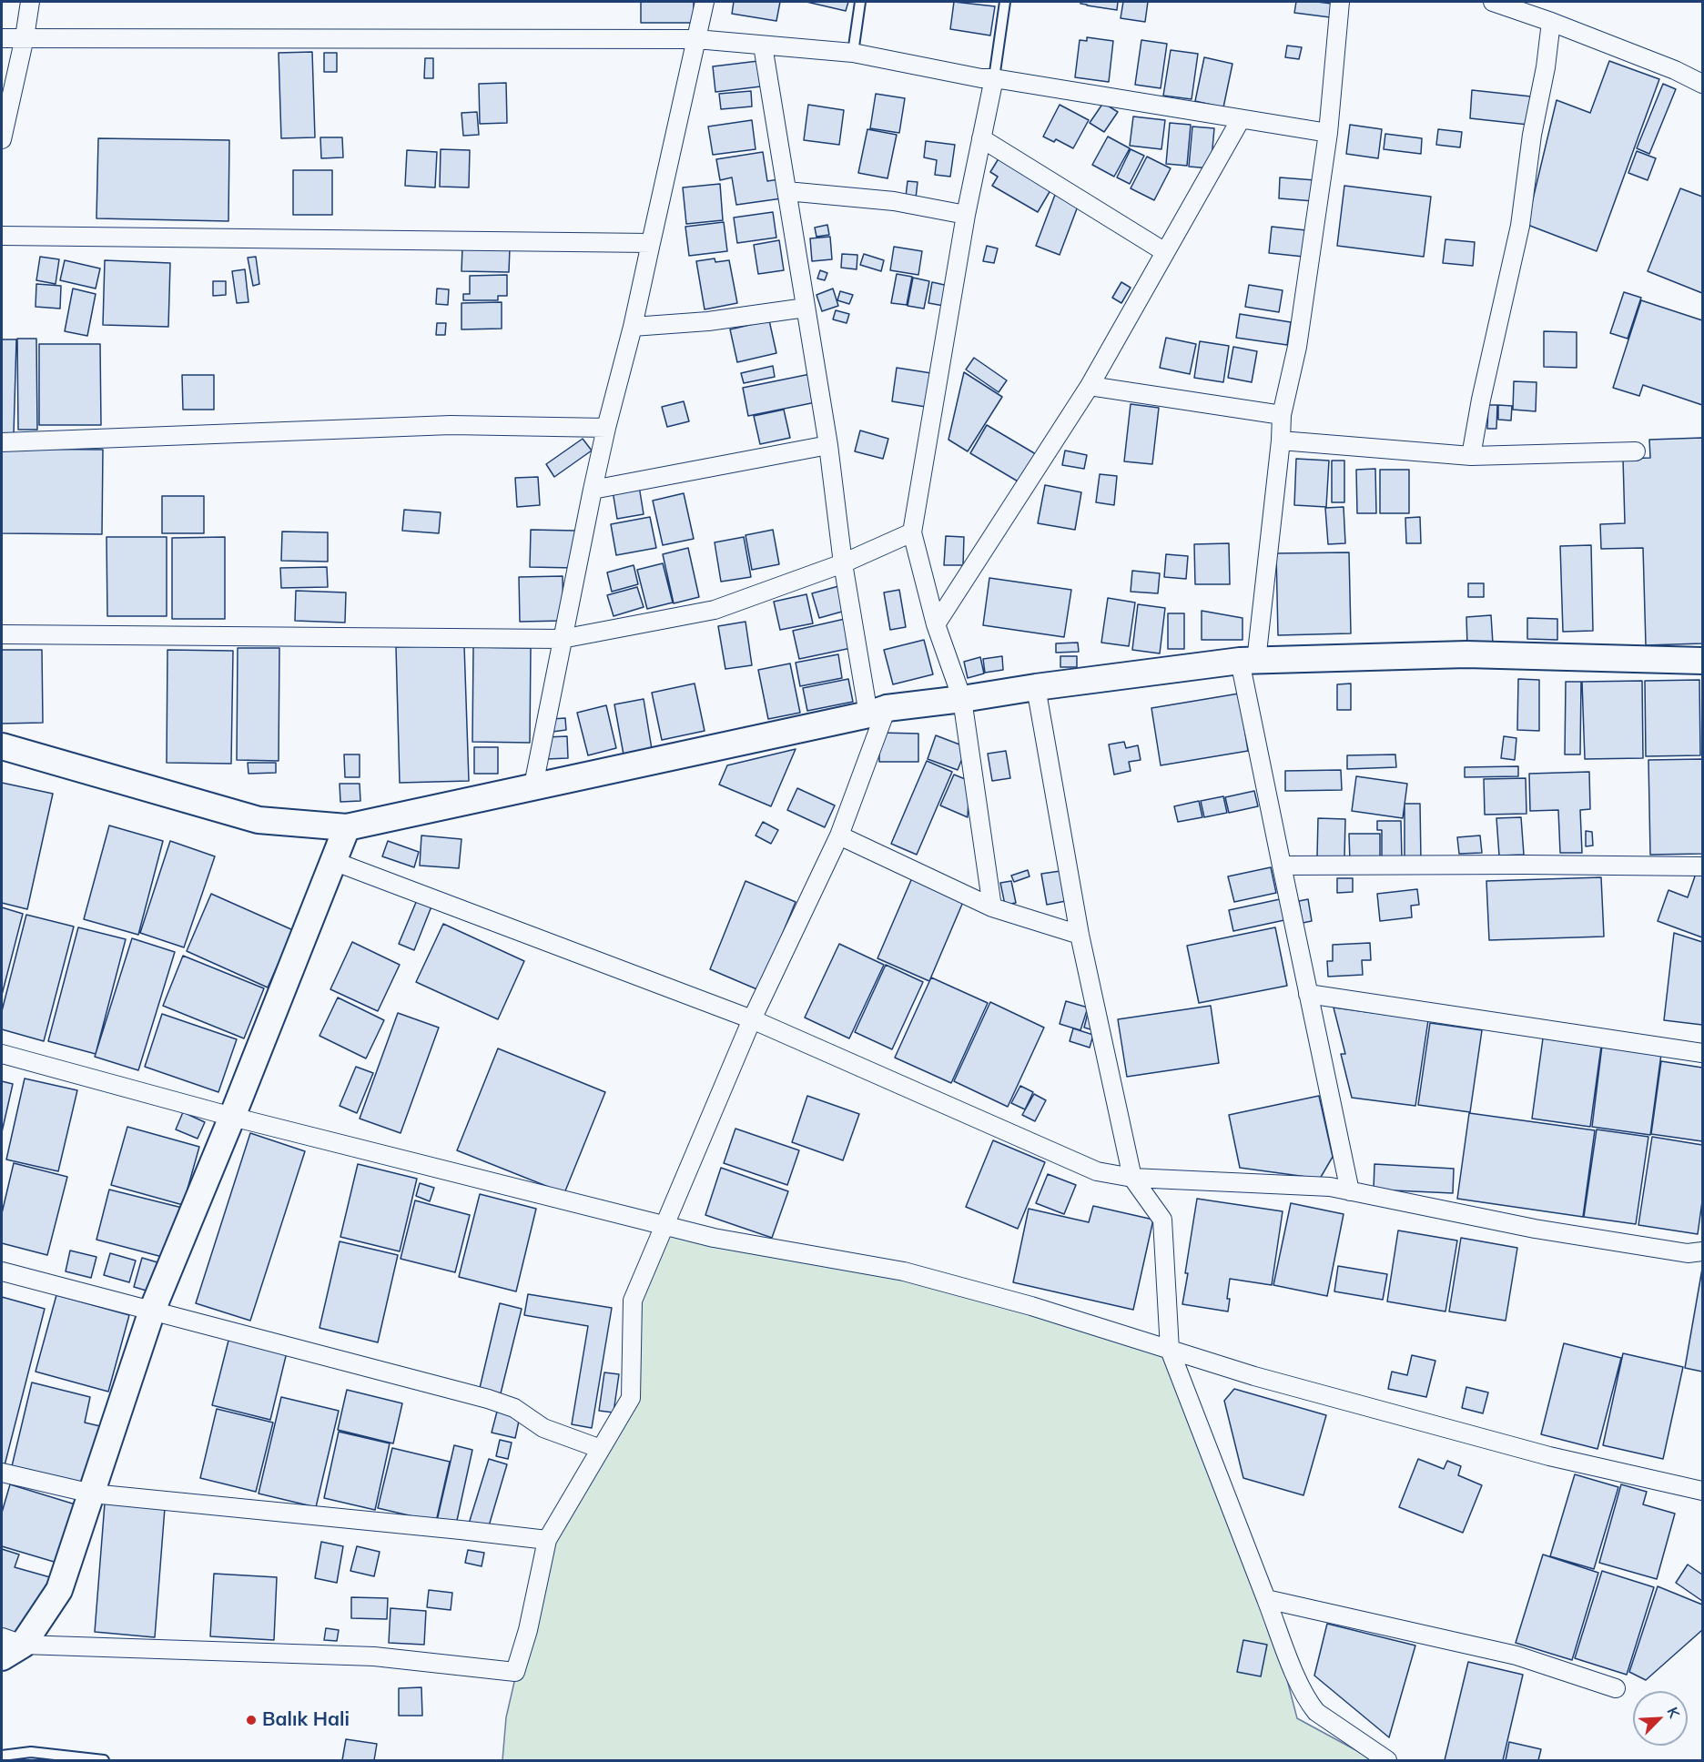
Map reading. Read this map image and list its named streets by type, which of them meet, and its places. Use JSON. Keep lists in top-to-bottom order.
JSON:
{
  "places": ["Balık Hali"],
  "north": "top right"
}
